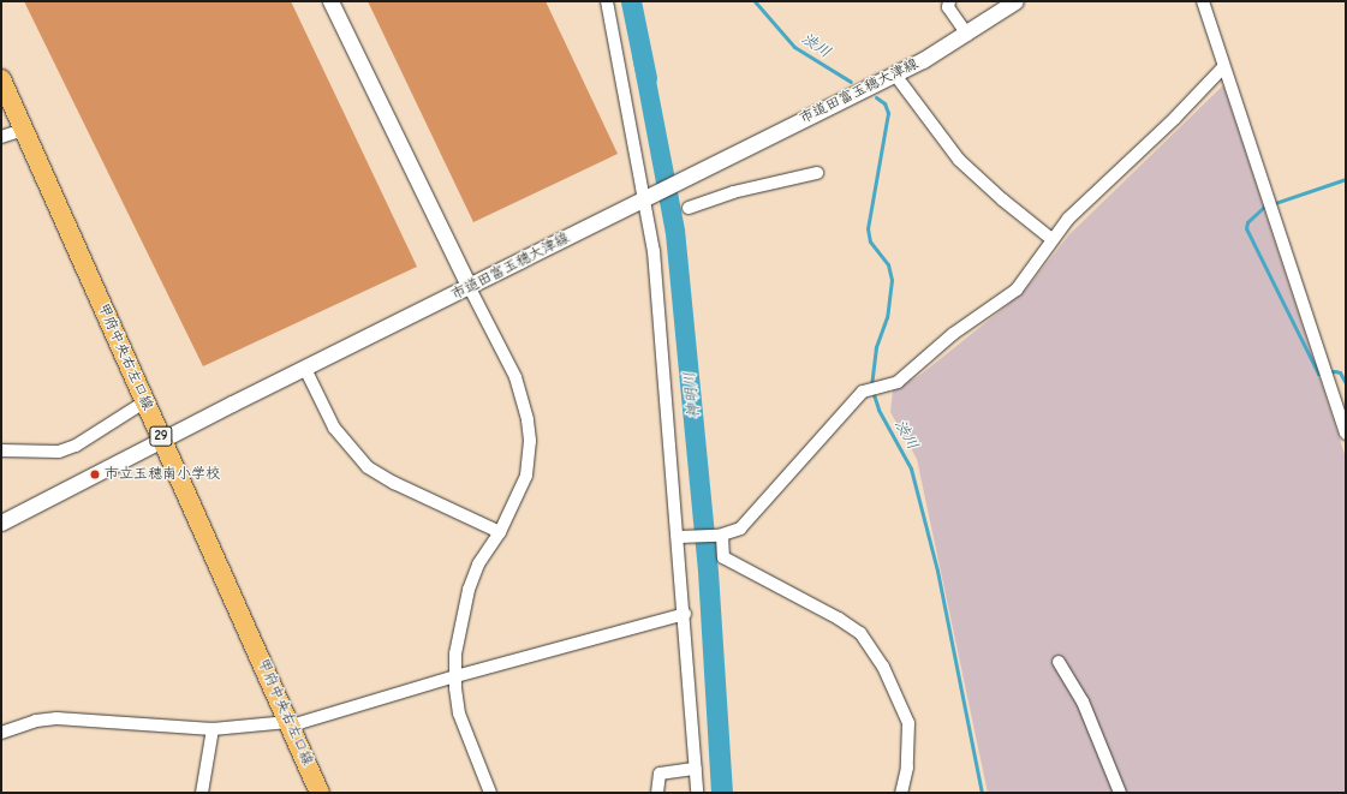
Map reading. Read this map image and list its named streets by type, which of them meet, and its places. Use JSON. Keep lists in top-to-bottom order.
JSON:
{
  "streets": {
    "main road": ["甲府中央右左口線", "29"],
    "street": ["市道田富玉穂大津線"]
  },
  "crossings": [
    ["市道田富玉穂大津線", "甲府中央右左口線"]
  ],
  "water": ["渋川", "神明川"],
  "places": ["市立玉穂南小学校"]
}
